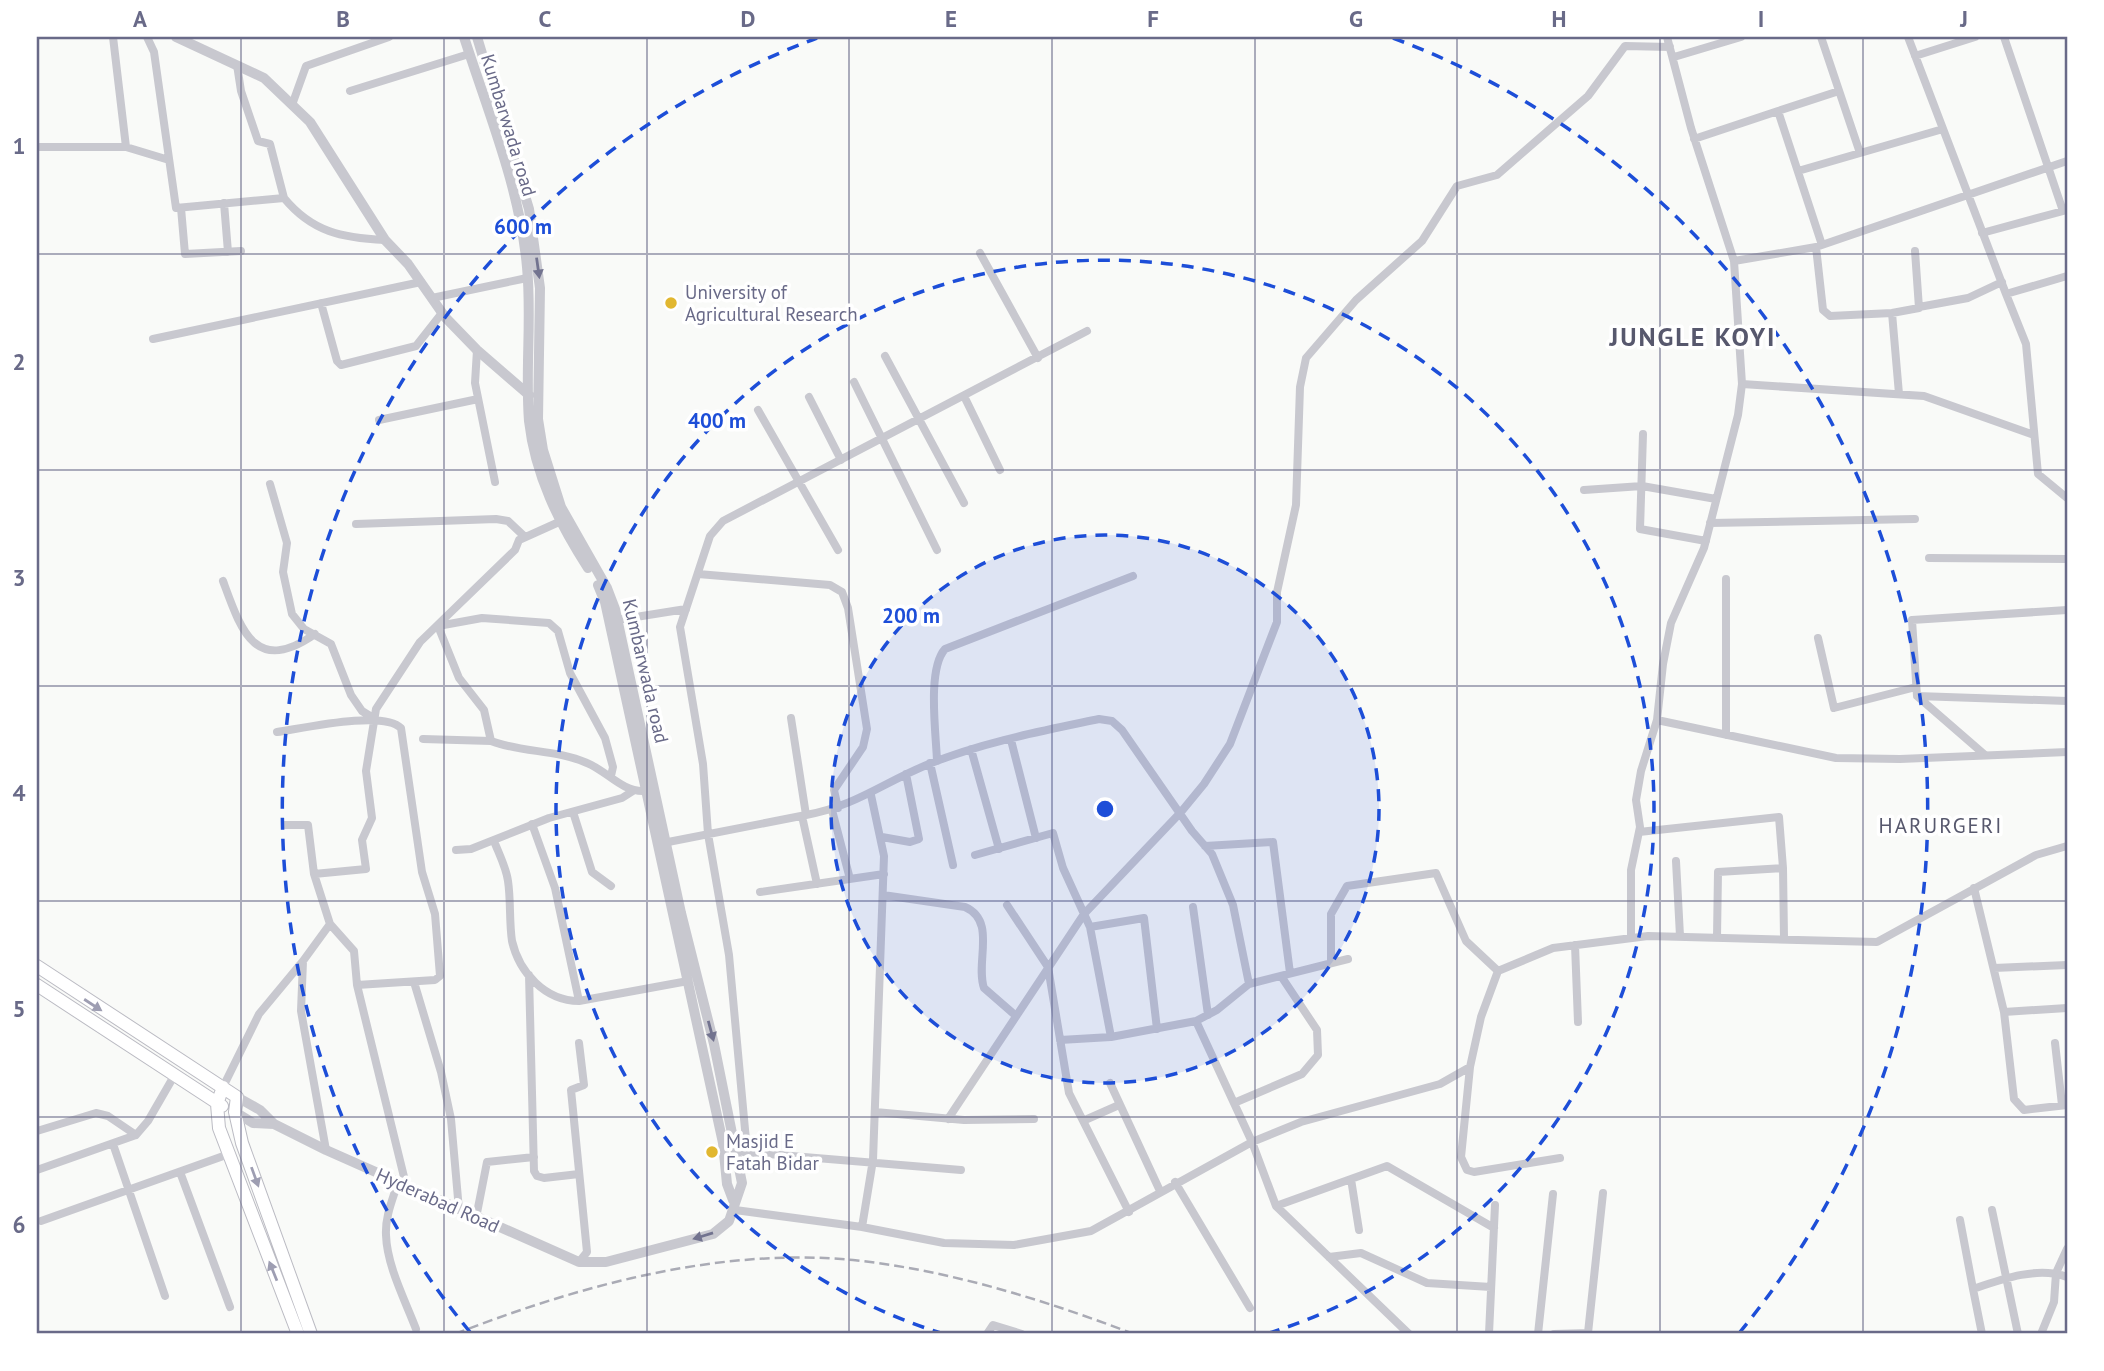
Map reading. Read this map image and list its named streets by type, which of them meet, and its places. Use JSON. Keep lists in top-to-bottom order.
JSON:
{
  "streets": {
    "main road": ["Hyderabad Road"],
    "street": ["Kumbarwada road"]
  },
  "crossings": [
    ["Kumbarwada road", "Hyderabad Road"]
  ],
  "districts": ["JUNGLE KOYI", "HARURGERI"],
  "places": ["University of Agricultural Research", "Masjid E Fatah Bidar"],
  "grid": {
    "columns": [
      "A",
      "B",
      "C",
      "D",
      "E",
      "F",
      "G",
      "H",
      "I",
      "J"
    ],
    "rows": [
      "1",
      "2",
      "3",
      "4",
      "5",
      "6"
    ]
  },
  "rings": ["600 m", "400 m", "200 m"]
}
